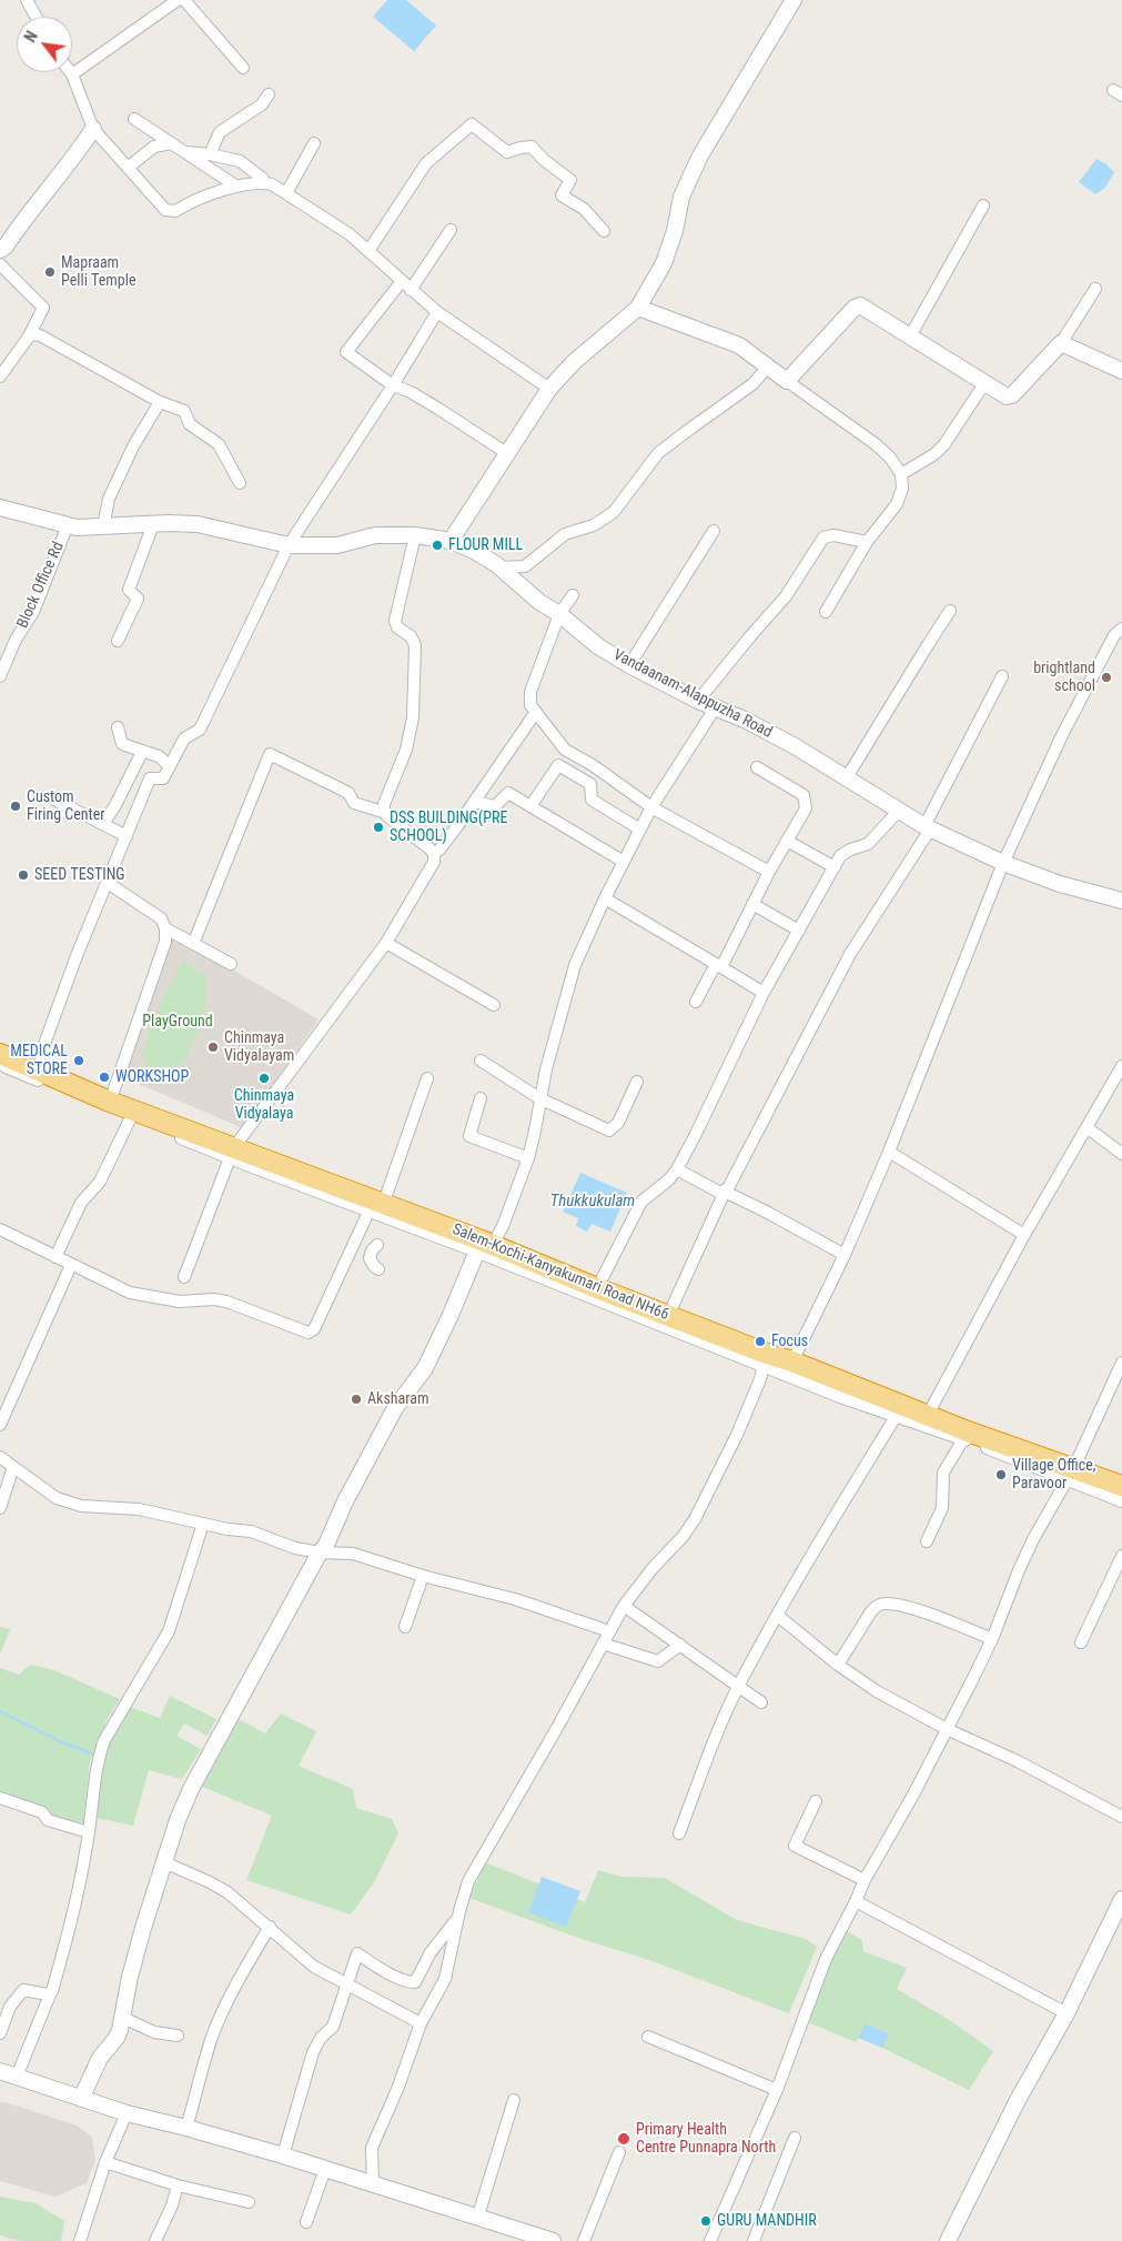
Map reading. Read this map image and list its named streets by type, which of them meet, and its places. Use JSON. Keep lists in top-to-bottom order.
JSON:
{
  "streets": {
    "highway": ["Salem-Kochi-Kanyakumari Road NH66"],
    "main road": ["Vandaanam-Alappuzha Road"],
    "street": ["Block Office Rd"]
  },
  "crossings": [
    ["Block Office Rd", "Vandaanam-Alappuzha Road"]
  ],
  "water": ["Thukkukulam"],
  "parks": ["PlayGround"],
  "places": [
    "Mapraam Pelli Temple",
    "FLOUR MILL",
    "brightland school",
    "Custom Firing Center",
    "DSS BUILDING(PRE SCHOOL)",
    "SEED TESTING",
    "Chinmaya Vidyalayam",
    "MEDICAL STORE",
    "WORKSHOP",
    "Chinmaya Vidyalaya",
    "Focus",
    "Aksharam",
    "Village Office, Paravoor",
    "Primary Health Centre Punnapra North",
    "GURU MANDHIR"
  ],
  "north": "top left"
}
